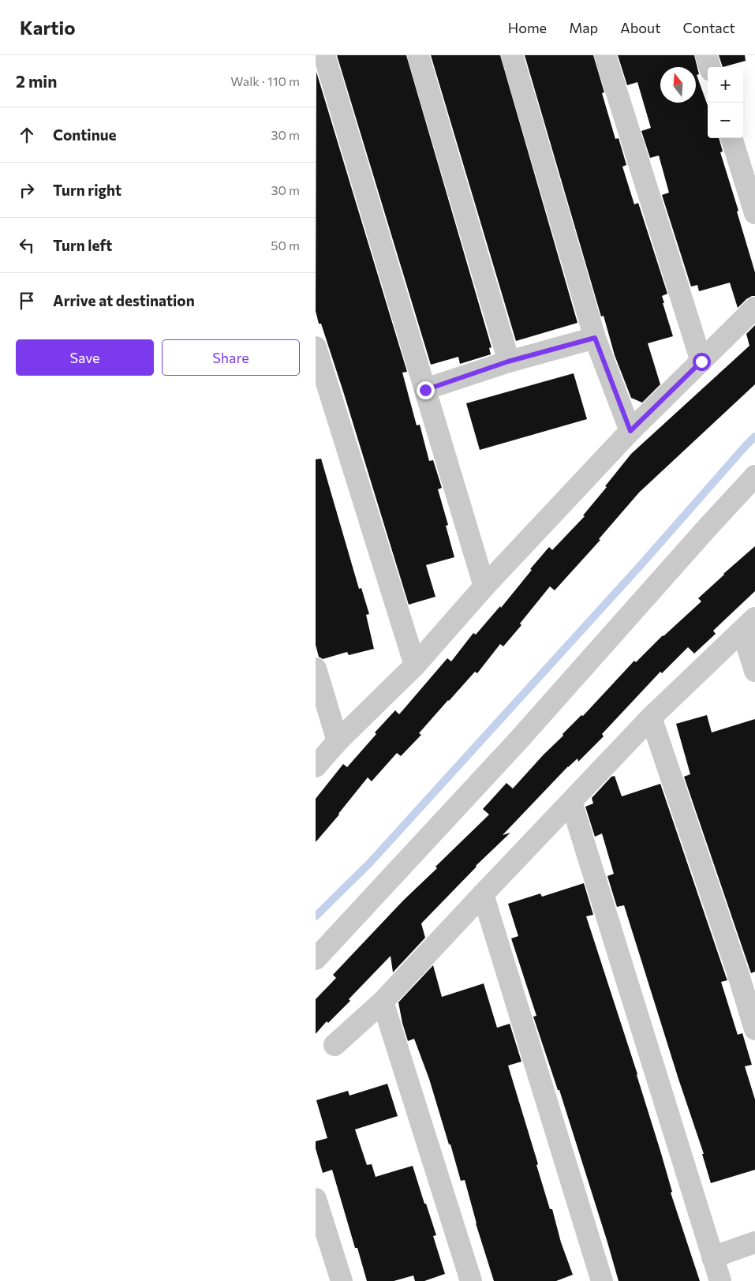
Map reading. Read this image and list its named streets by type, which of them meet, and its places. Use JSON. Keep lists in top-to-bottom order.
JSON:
{
  "north": "top",
  "page": {
    "header": "Kartio",
    "nav": [
      "Home",
      "Map",
      "About",
      "Contact"
    ],
    "heading": ["2 min", "Walk · 110 m"],
    "map_buttons": ["+", "−"],
    "list": [
      ["Continue", "30 m"],
      ["Turn right", "30 m"],
      ["Turn left", "50 m"],
      "Arrive at destination"
    ],
    "buttons": ["Save", "Share"]
  }
}
